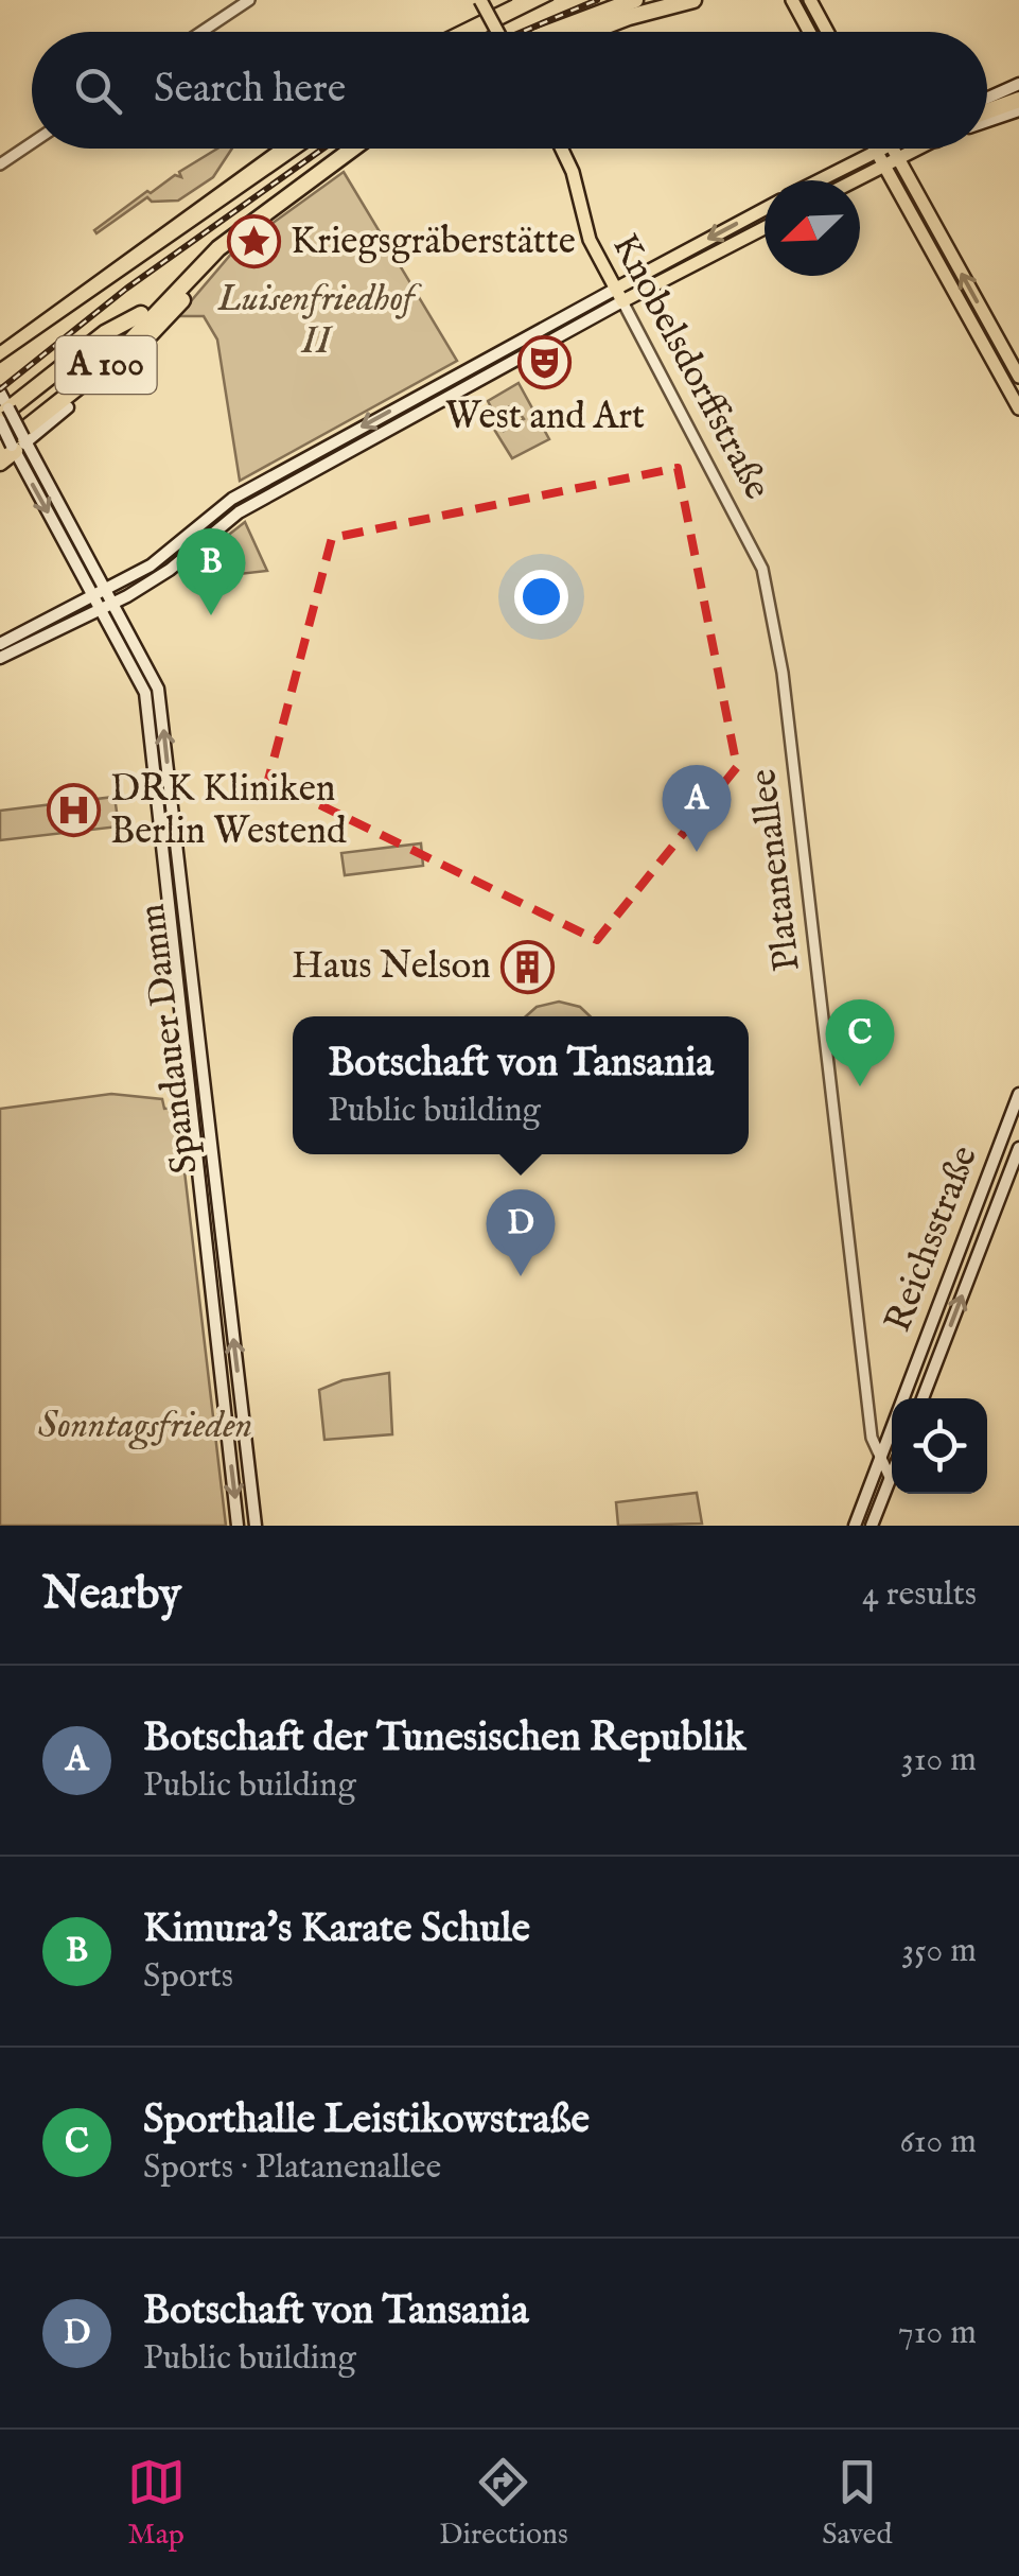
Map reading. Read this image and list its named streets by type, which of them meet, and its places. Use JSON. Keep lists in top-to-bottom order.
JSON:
{
  "streets": {
    "highway": ["A 100"],
    "main road": ["Knobelsdorffstraße", "Spandauer Damm", "Reichsstraße"],
    "street": ["Platanenallee"]
  },
  "crossings": [
    ["A 100", "Spandauer Damm"],
    ["Knobelsdorffstraße", "Platanenallee"],
    ["Platanenallee", "Reichsstraße"]
  ],
  "parks": ["Luisenfriedhof II", "Sonntagsfrieden"],
  "places": {
    "place": ["Kriegsgräberstätte"],
    "theatre": ["West and Art"],
    "hospital": ["DRK Kliniken Berlin Westend"],
    "building": ["Haus Nelson"]
  },
  "north": "bottom left",
  "page": {
    "search": "Search here",
    "pins": [
      "B",
      "A",
      "C",
      "D"
    ],
    "popup": ["Botschaft von Tansania", "Public building"],
    "heading": ["Nearby", "4 results"],
    "list": [
      {
        "mark": "A",
        "name": "Botschaft der Tunesischen Republik",
        "note": "Public building",
        "value": "310 m"
      },
      {
        "mark": "B",
        "name": "Kimura's Karate Schule",
        "note": "Sports",
        "value": "350 m"
      },
      {
        "mark": "C",
        "name": "Sporthalle Leistikowstraße",
        "note": "Sports · Platanenallee",
        "value": "610 m"
      },
      {
        "mark": "D",
        "name": "Botschaft von Tansania",
        "note": "Public building",
        "value": "710 m"
      }
    ],
    "nav": ["Map", "Directions", "Saved"]
  }
}
